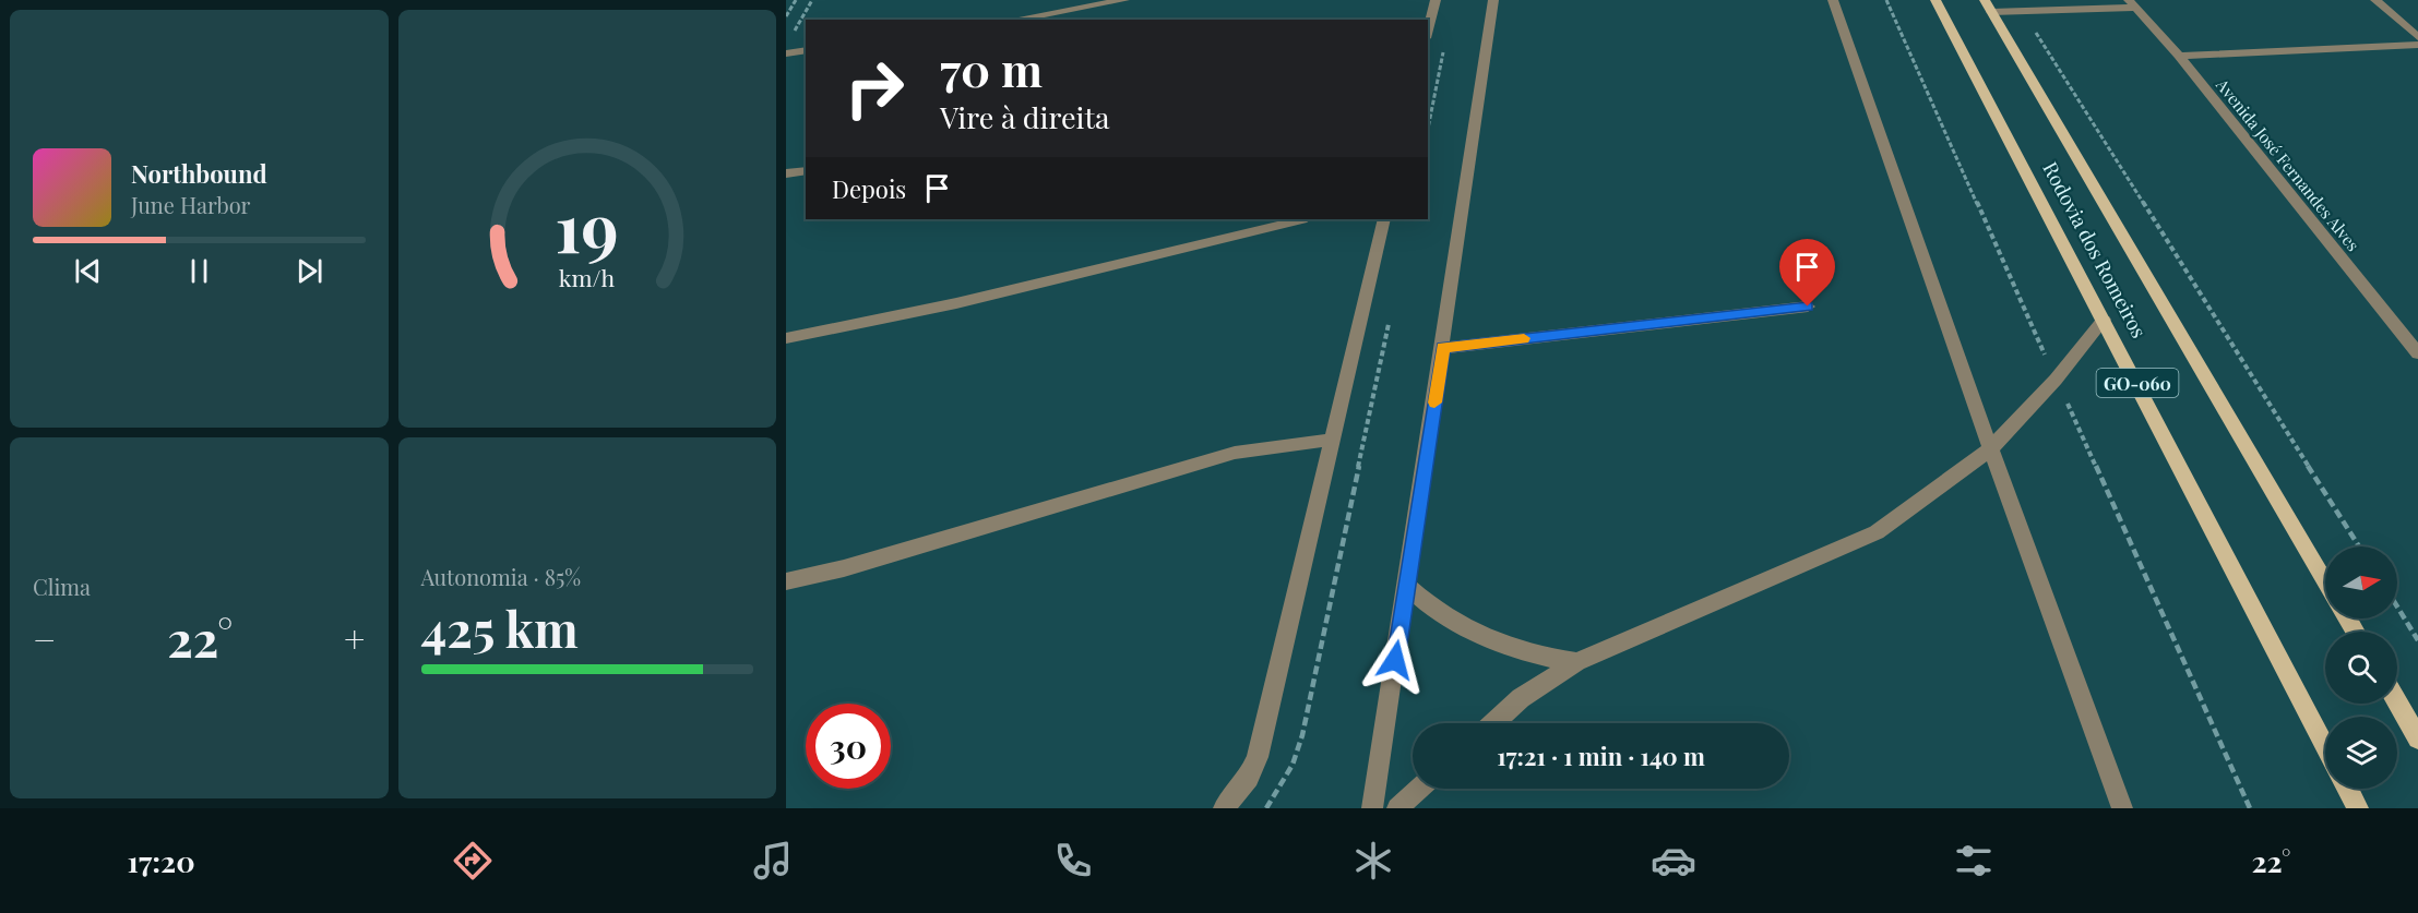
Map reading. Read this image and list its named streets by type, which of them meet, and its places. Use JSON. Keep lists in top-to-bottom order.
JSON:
{
  "streets": {
    "main road": ["Rodovia dos Romeiros", "GO-060"],
    "street": ["Avenida José Fernandes Alves"]
  },
  "north": "right",
  "page": {
    "turn": ["70 m", "Vire à direita"],
    "song": ["Northbound", "June Harbor"],
    "then": "Depois",
    "tile": [
      "Clima",
      ["Autonomia · 85%", "425 km"]
    ],
    "heat": ["−", "22°", "+"],
    "limit": "30",
    "trip": "17:21 · 1 min · 140 m",
    "tabs": ["17:20", "22°"],
    "gauge": ["19", "km/h"]
  }
}
